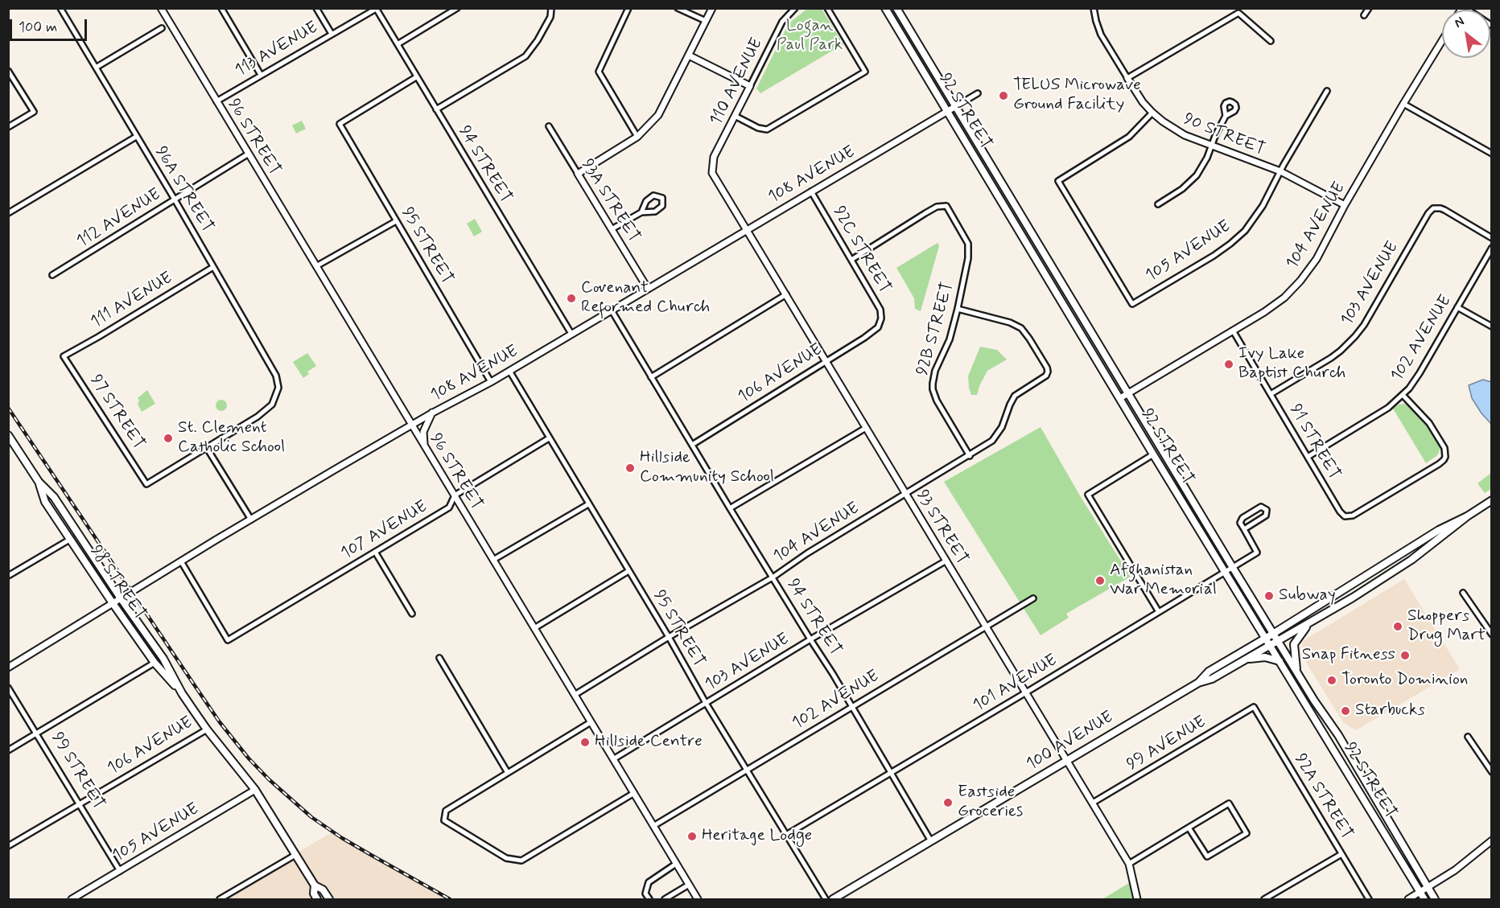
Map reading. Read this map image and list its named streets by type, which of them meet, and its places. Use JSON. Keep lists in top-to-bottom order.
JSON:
{
  "streets": {
    "main road": ["92 STREET", "98 STREET", "100 AVENUE"],
    "street": [
      "113 AVENUE",
      "110 AVENUE",
      "90 STREET",
      "96 STREET",
      "94 STREET",
      "108 AVENUE",
      "96A STREET",
      "93A STREET",
      "112 AVENUE",
      "104 AVENUE",
      "95 STREET",
      "92C STREET",
      "105 AVENUE",
      "103 AVENUE",
      "111 AVENUE",
      "92B STREET",
      "102 AVENUE",
      "106 AVENUE",
      "97 STREET",
      "91 STREET",
      "93 STREET",
      "107 AVENUE",
      "101 AVENUE",
      "99 AVENUE",
      "99 STREET",
      "92A STREET"
    ]
  },
  "crossings": [
    ["113 AVENUE", "96 STREET"],
    ["113 AVENUE", "94 STREET"],
    ["110 AVENUE", "93 STREET"],
    ["92 STREET", "108 AVENUE"],
    ["92 STREET", "104 AVENUE"],
    ["92 STREET", "101 AVENUE"],
    ["92 STREET", "100 AVENUE"],
    ["90 STREET", "104 AVENUE"],
    ["90 STREET", "105 AVENUE"],
    ["96 STREET", "108 AVENUE"],
    ["96 STREET", "112 AVENUE"],
    ["96 STREET", "104 AVENUE"],
    ["96 STREET", "103 AVENUE"],
    ["96 STREET", "102 AVENUE"],
    ["96 STREET", "107 AVENUE"],
    ["94 STREET", "108 AVENUE"],
    ["94 STREET", "104 AVENUE"],
    ["94 STREET", "95 STREET"],
    ["94 STREET", "103 AVENUE"],
    ["94 STREET", "102 AVENUE"],
    ["94 STREET", "106 AVENUE"],
    ["94 STREET", "101 AVENUE"],
    ["94 STREET", "100 AVENUE"],
    ["108 AVENUE", "93A STREET"],
    ["108 AVENUE", "95 STREET"],
    ["108 AVENUE", "92C STREET"],
    ["108 AVENUE", "93 STREET"],
    ["108 AVENUE", "107 AVENUE"],
    ["108 AVENUE", "98 STREET"],
    ["96A STREET", "112 AVENUE"],
    ["96A STREET", "111 AVENUE"],
    ["96A STREET", "97 STREET"],
    ["104 AVENUE", "95 STREET"],
    ["104 AVENUE", "92B STREET"],
    ["104 AVENUE", "91 STREET"],
    ["104 AVENUE", "93 STREET"],
    ["95 STREET", "103 AVENUE"],
    ["95 STREET", "102 AVENUE"],
    ["95 STREET", "107 AVENUE"],
    ["95 STREET", "101 AVENUE"],
    ["92C STREET", "92B STREET"],
    ["92C STREET", "106 AVENUE"],
    ["105 AVENUE", "98 STREET"],
    ["105 AVENUE", "99 STREET"],
    ["103 AVENUE", "91 STREET"],
    ["103 AVENUE", "93 STREET"],
    ["111 AVENUE", "97 STREET"],
    ["102 AVENUE", "91 STREET"],
    ["102 AVENUE", "93 STREET"],
    ["106 AVENUE", "93 STREET"],
    ["106 AVENUE", "98 STREET"],
    ["106 AVENUE", "99 STREET"],
    ["93 STREET", "101 AVENUE"],
    ["93 STREET", "100 AVENUE"],
    ["93 STREET", "99 AVENUE"],
    ["99 AVENUE", "92A STREET"]
  ],
  "parks": ["Logan Paul Park"],
  "places": [
    "TELUS Microwave Ground Facility",
    "Covenant Reformed Church",
    "Ivy Lake Baptist Church",
    "St. Clement Catholic School",
    "Hillside Community School",
    "Afghanistan War Memorial",
    "Subway",
    "Shoppers Drug Mart",
    "Snap Fitness",
    "Toronto Dominion",
    "Starbucks",
    "Hillside Centre",
    "Eastside Groceries",
    "Heritage Lodge"
  ],
  "scale_bar": "100 m",
  "north": "top left"
}
